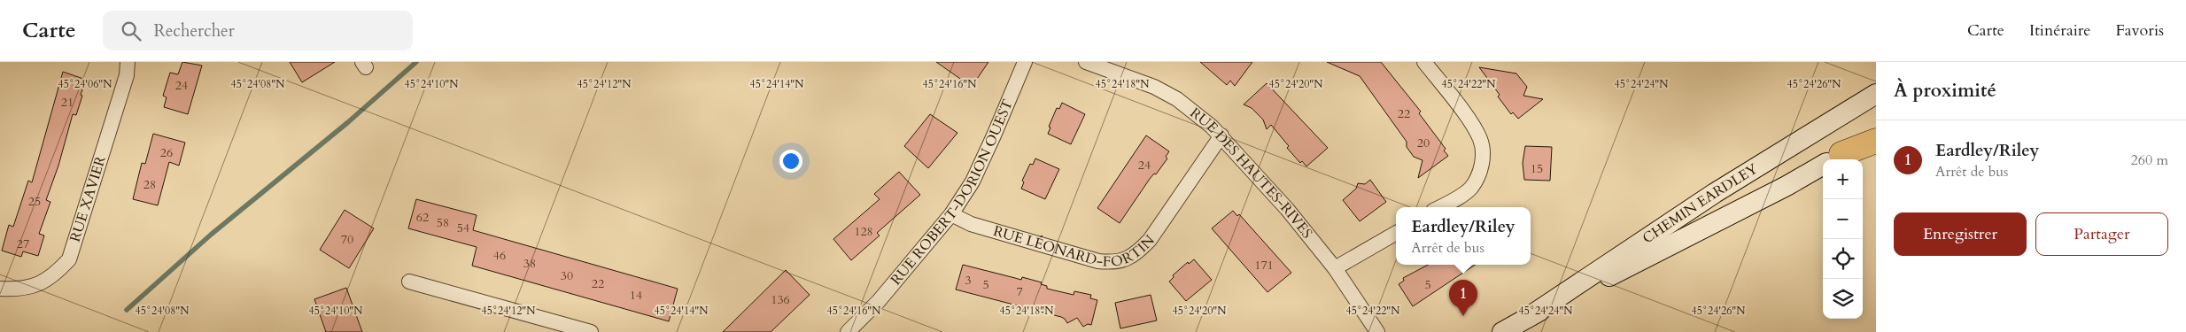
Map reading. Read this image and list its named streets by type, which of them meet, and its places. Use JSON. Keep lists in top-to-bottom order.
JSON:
{
  "streets": {
    "main road": ["CHEMIN EARDLEY"],
    "street": [
      "RUE DES HAUTES-RIVES",
      "RUE ROBERT-DORION OUEST",
      "RUE XAVIER",
      "RUE LÉONARD-FORTIN"
    ]
  },
  "crossings": [
    ["RUE DES HAUTES-RIVES", "RUE LÉONARD-FORTIN"],
    ["RUE ROBERT-DORION OUEST", "RUE LÉONARD-FORTIN"]
  ],
  "house_numbers": [
    "24",
    "21",
    "22",
    "20",
    "26",
    "24",
    "15",
    "28",
    "25",
    "62",
    "58",
    "54",
    "128",
    "70",
    "27",
    "46",
    "38",
    "171",
    "30",
    "3",
    "22",
    "5",
    "5",
    "7",
    "14",
    "136"
  ],
  "page": {
    "header": "Carte",
    "search": "Rechercher",
    "nav": ["Carte", "Itinéraire", "Favoris"],
    "heading": "À proximité",
    "list": [
      {
        "mark": "1",
        "name": "Eardley/Riley",
        "note": "Arrêt de bus",
        "value": "260 m"
      }
    ],
    "map_buttons": ["+", "−"],
    "buttons": ["Enregistrer", "Partager"],
    "popup": ["Eardley/Riley", "Arrêt de bus"],
    "pins": "1"
  },
  "coordinates": [
    "45°24'14\"N",
    "45°24'20\"N",
    "45°24'26\"N",
    "45°24'06\"N",
    "45°24'08\"N",
    "45°24'10\"N",
    "45°24'12\"N",
    "45°24'16\"N",
    "45°24'18\"N",
    "45°24'22\"N",
    "45°24'24\"N"
  ]
}
